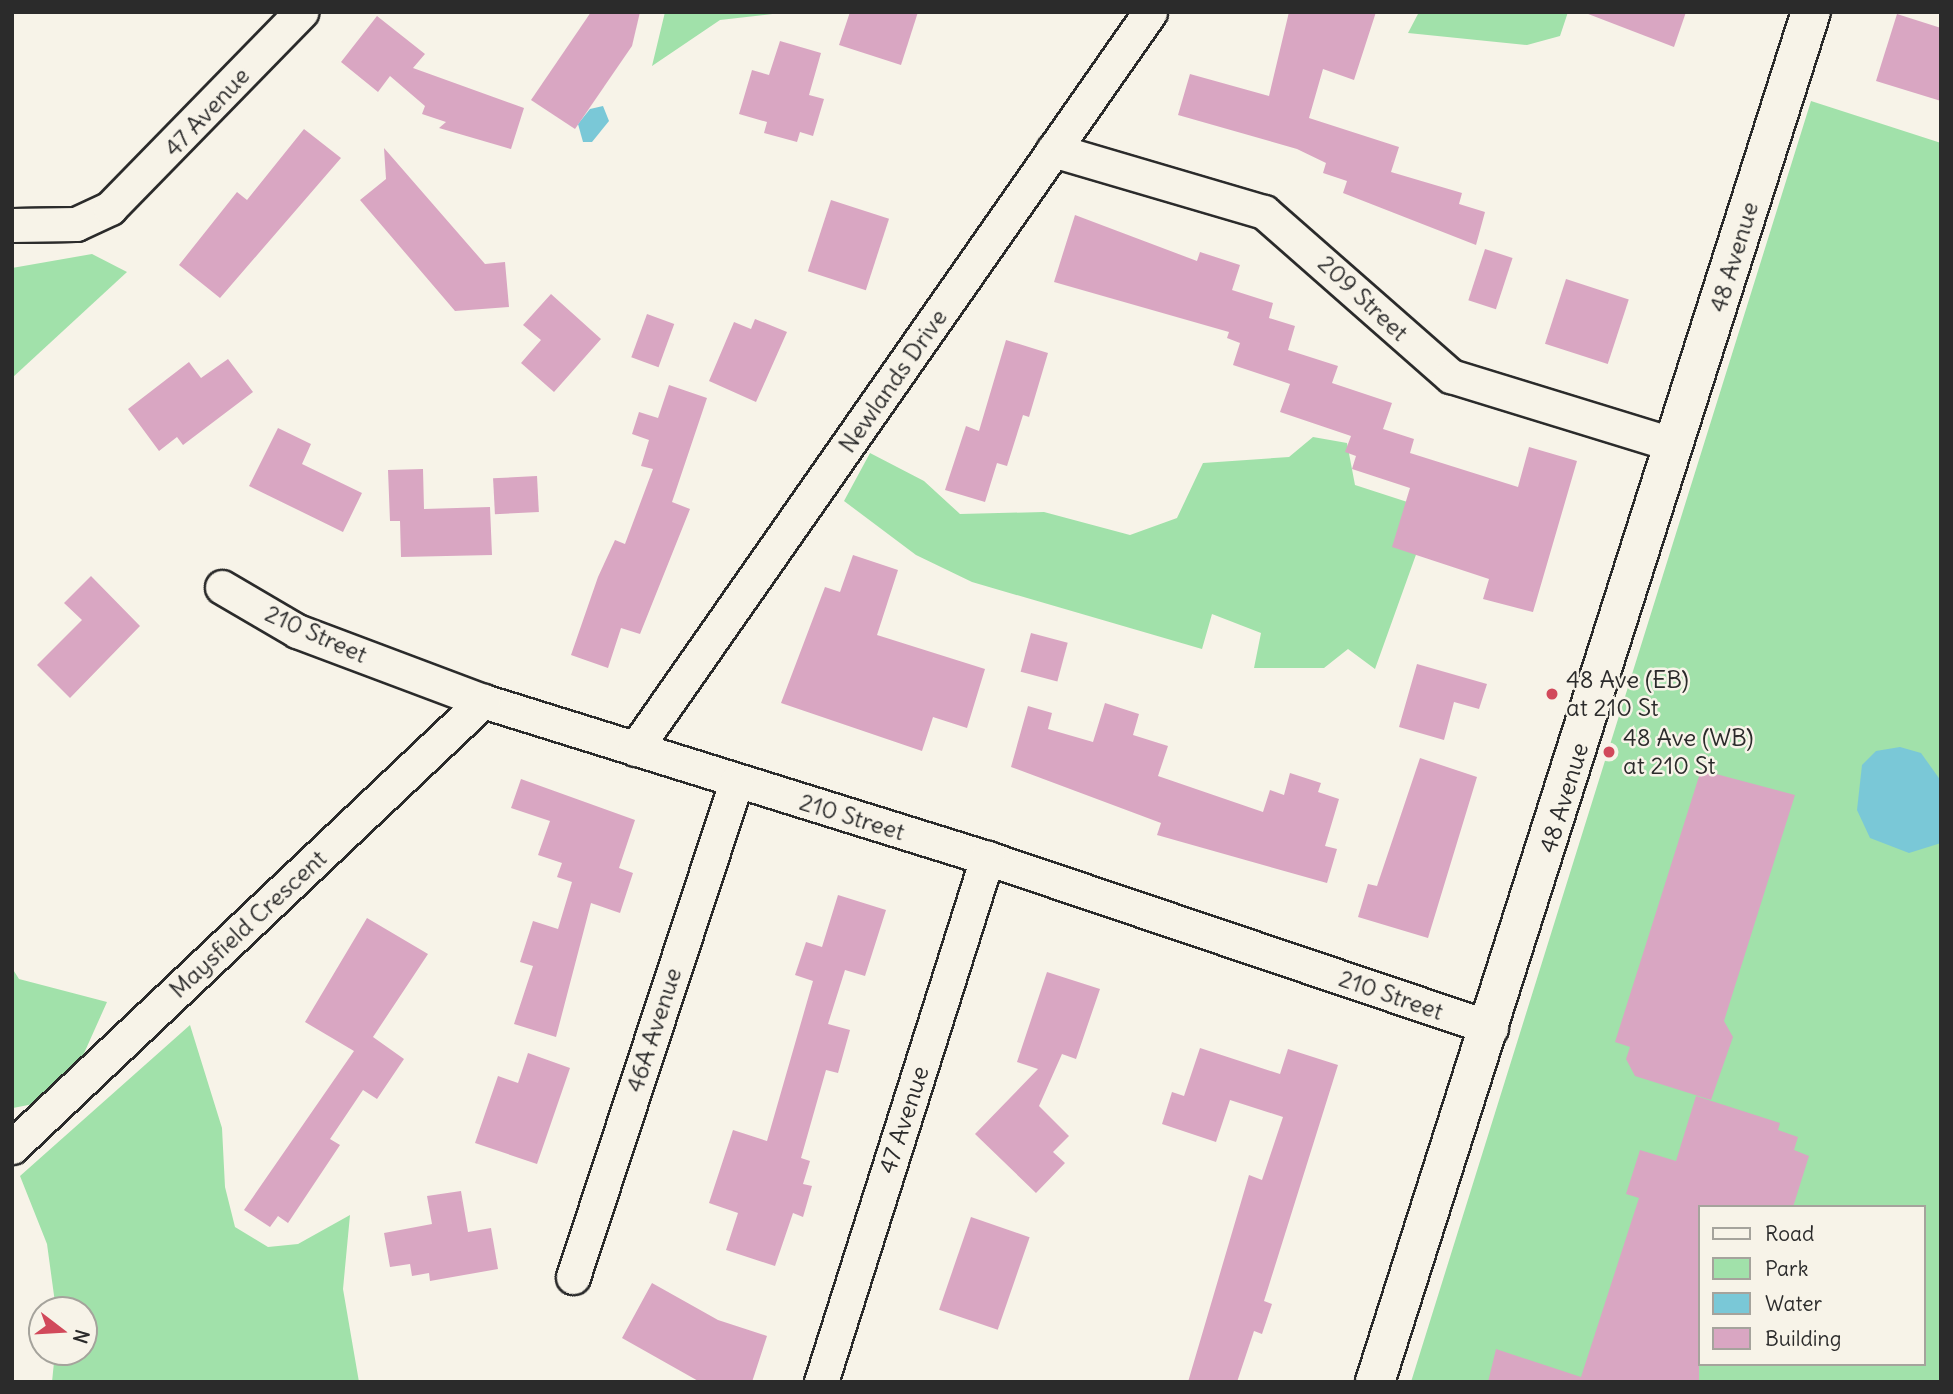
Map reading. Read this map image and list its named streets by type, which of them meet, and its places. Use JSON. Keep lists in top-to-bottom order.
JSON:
{
  "streets": {
    "main road": ["48 Avenue"],
    "street": [
      "47 Avenue",
      "209 Street",
      "Newlands Drive",
      "210 Street",
      "Maysfield Crescent",
      "46A Avenue"
    ]
  },
  "crossings": [
    ["47 Avenue", "210 Street"],
    ["48 Avenue", "209 Street"],
    ["48 Avenue", "210 Street"],
    ["209 Street", "Newlands Drive"],
    ["Newlands Drive", "210 Street"],
    ["210 Street", "Maysfield Crescent"],
    ["210 Street", "46A Avenue"]
  ],
  "places": ["48 Ave (EB) at 210 St", "48 Ave (WB) at 210 St"],
  "legend": [
    "Road",
    "Park",
    "Water",
    "Building"
  ],
  "north": "right"
}
